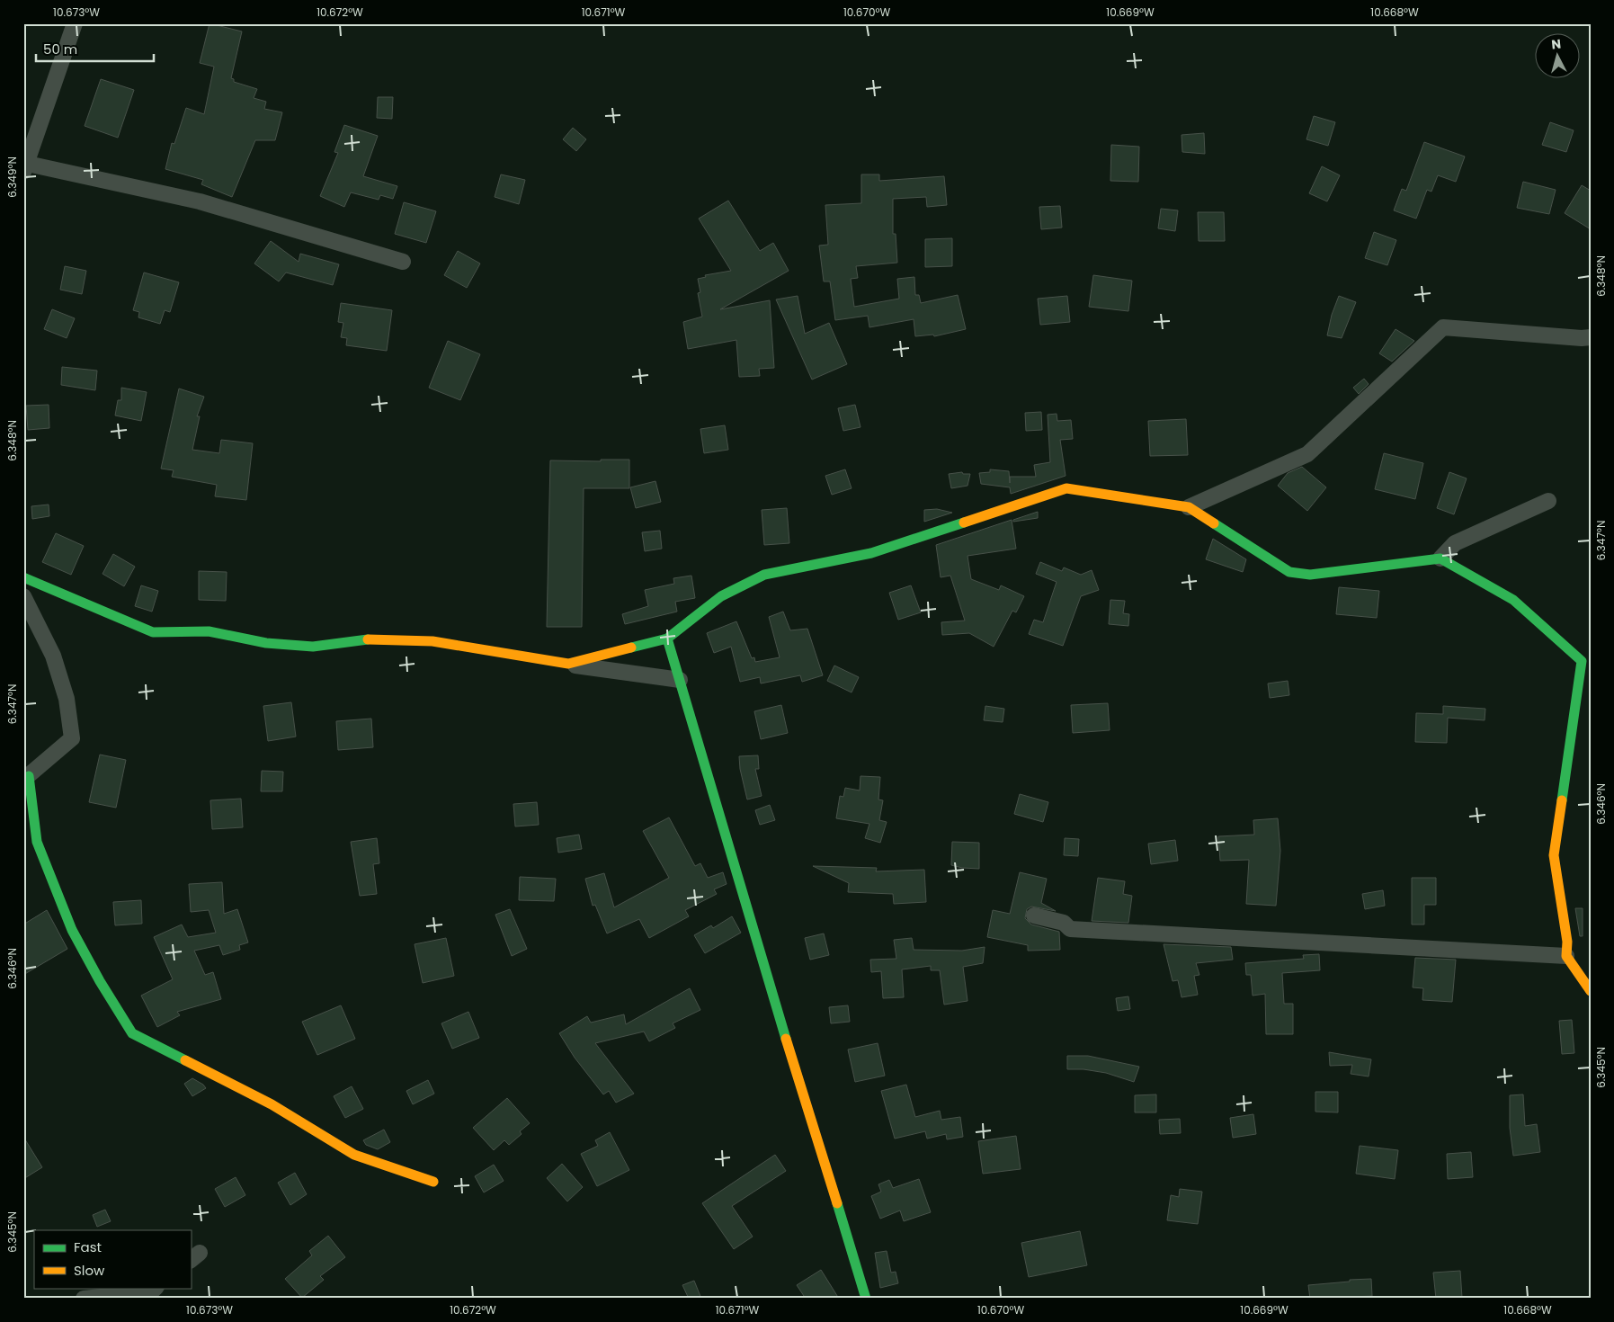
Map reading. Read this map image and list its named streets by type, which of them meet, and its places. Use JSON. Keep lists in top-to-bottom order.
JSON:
{
  "legend": ["Fast", "Slow"],
  "scale_bar": "50 m",
  "north": "top",
  "coordinates": [
    "10.673°W",
    "10.672°W",
    "10.671°W",
    "10.670°W",
    "10.669°W",
    "10.668°W",
    "6.349°N",
    "6.348°N",
    "6.347°N",
    "6.346°N",
    "6.345°N"
  ]
}
